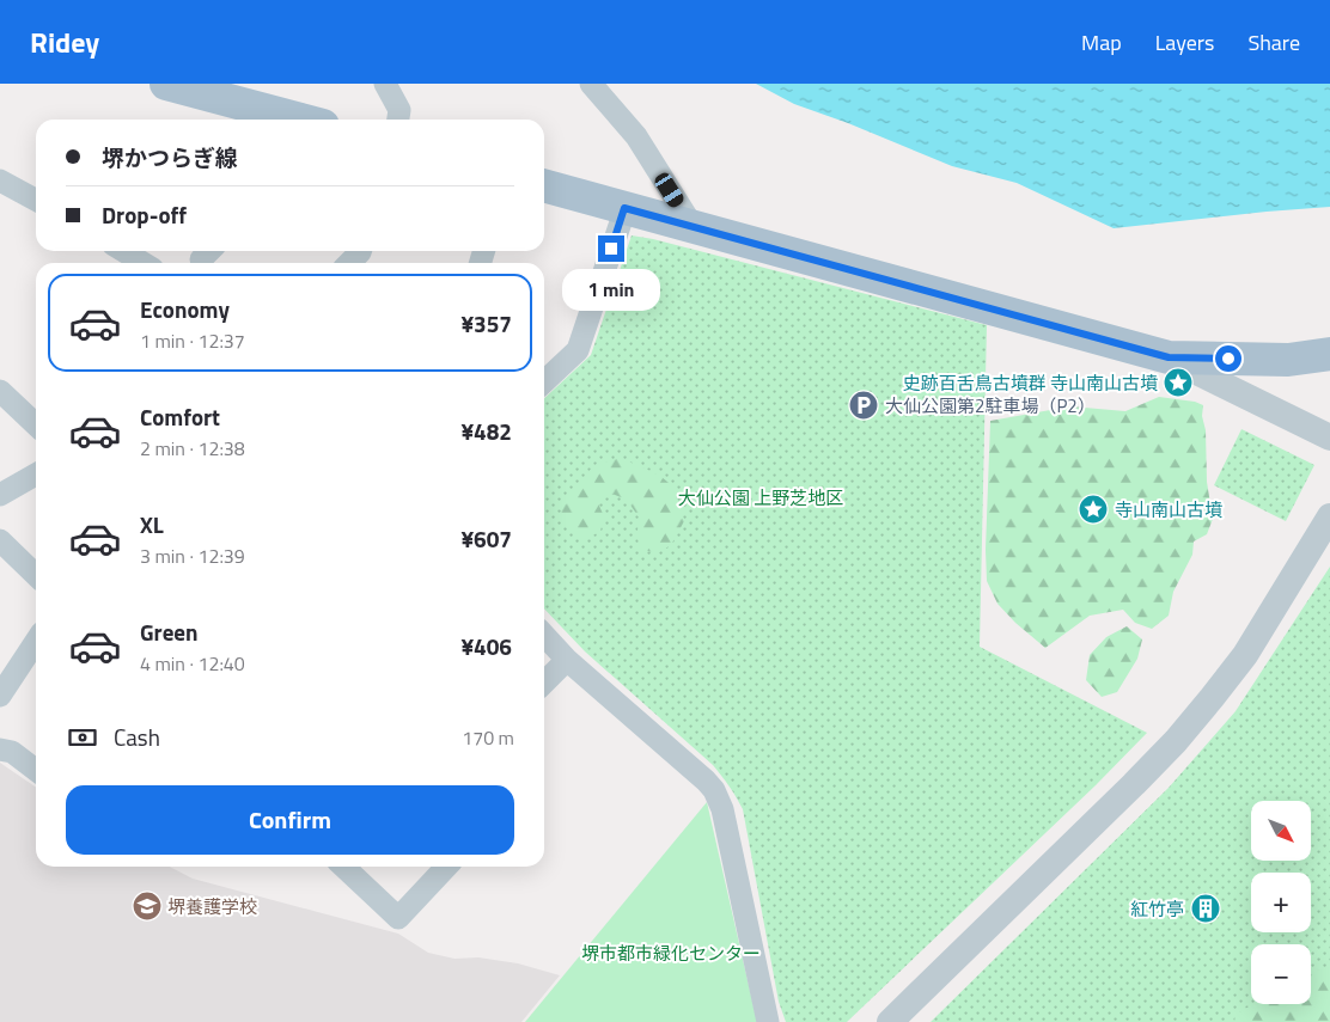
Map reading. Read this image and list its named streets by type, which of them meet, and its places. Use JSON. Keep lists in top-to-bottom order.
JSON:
{
  "parks": ["大仙公園 上野芝地区", "堺市都市緑化センター"],
  "places": {
    "place": ["史跡百舌鳥古墳群 寺山南山古墳", "寺山南山古墳"],
    "parking": ["大仙公園第2駐車場（P2）"],
    "school or university": ["堺養護学校"],
    "building": ["紅竹亭"]
  },
  "north": "bottom right",
  "page": {
    "header": "Ridey",
    "nav": ["Map", "Layers", "Share"],
    "banner": ["堺かつらぎ線", "Drop-off"],
    "bubble": "1 min",
    "list": [
      {
        "name": "Economy",
        "note": "1 min · 12:37",
        "value": "¥357"
      },
      {
        "name": "Comfort",
        "note": "2 min · 12:38",
        "value": "¥482"
      },
      {
        "name": "XL",
        "note": "3 min · 12:39",
        "value": "¥607"
      },
      {
        "name": "Green",
        "note": "4 min · 12:40",
        "value": "¥406"
      }
    ],
    "pay": ["Cash", "170 m"],
    "buttons": "Confirm",
    "map_buttons": ["+", "−"]
  }
}
